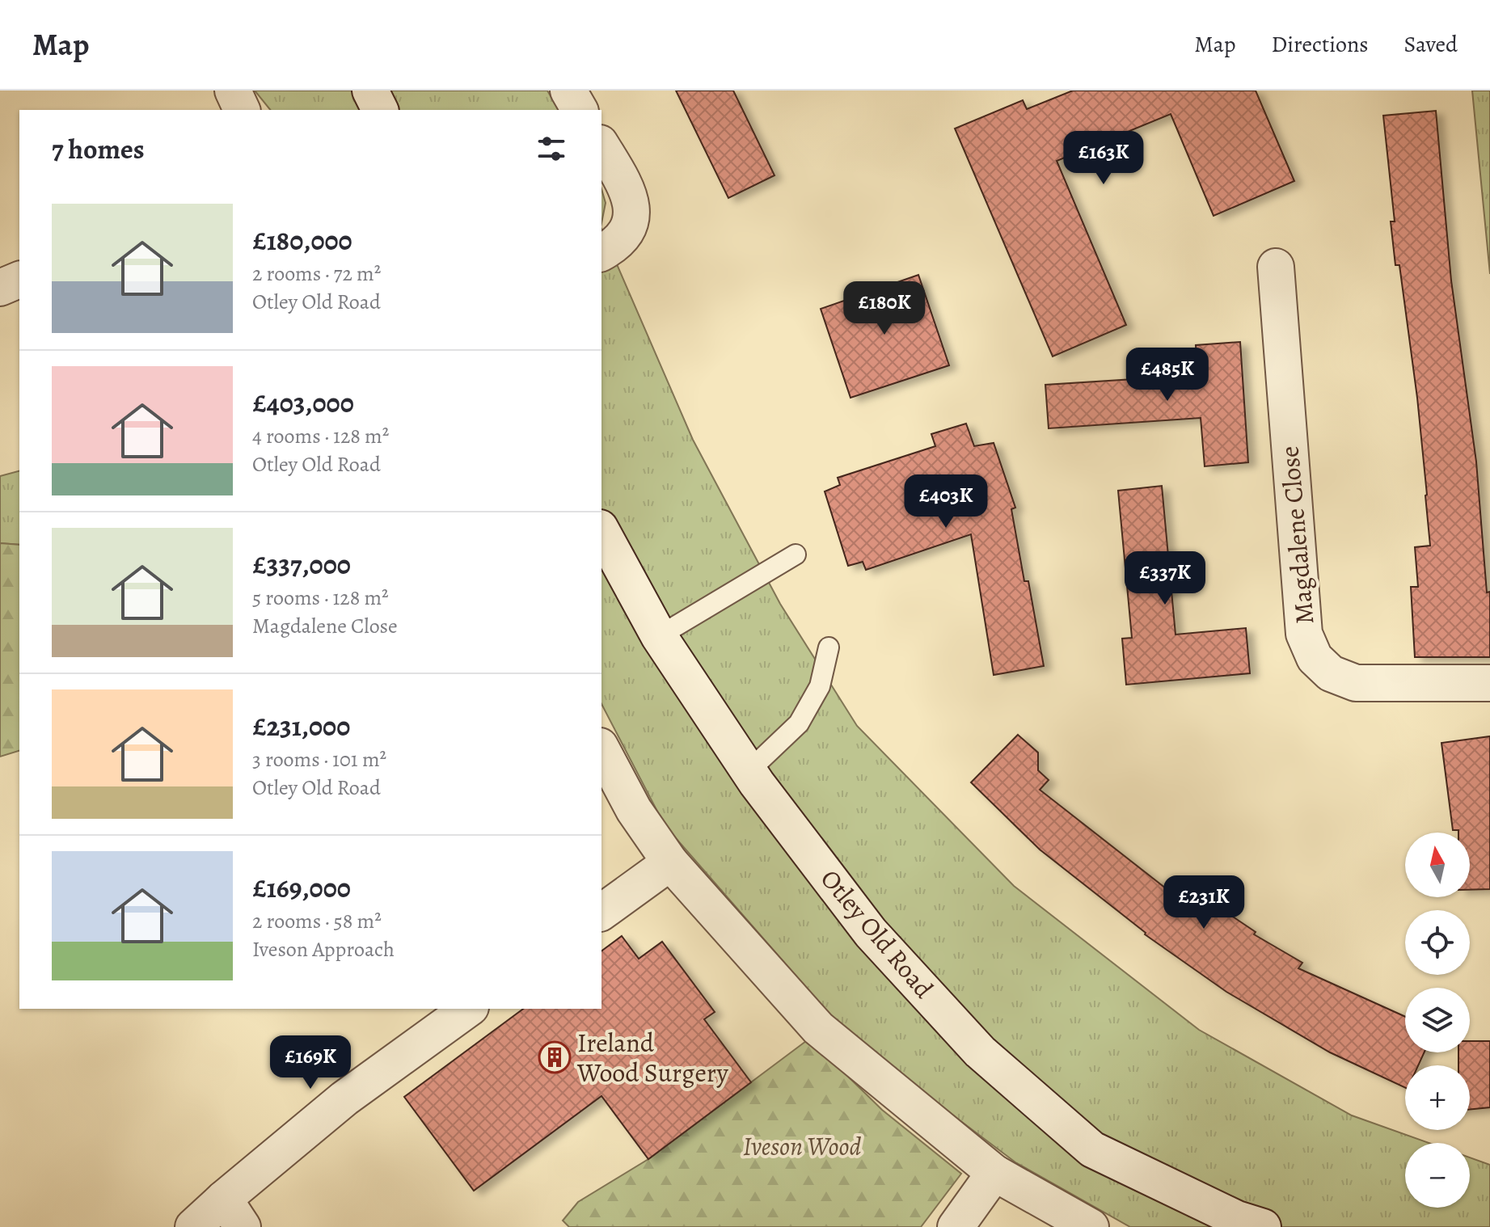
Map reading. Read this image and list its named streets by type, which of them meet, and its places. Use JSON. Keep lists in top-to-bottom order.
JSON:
{
  "streets": {
    "street": ["Magdalene Close", "Otley Old Road"]
  },
  "parks": ["Iveson Wood"],
  "places": {
    "building": ["Ireland Wood Surgery"]
  },
  "north": "top",
  "page": {
    "header": "Map",
    "nav": ["Map", "Directions", "Saved"],
    "heading": "7 homes",
    "price": [
      "£163K",
      "£180K",
      "£485K",
      "£403K",
      "£337K",
      "£231K",
      "£169K"
    ],
    "list": [
      {
        "name": "£180,000",
        "note": "2 rooms · 72 m² · Otley Old Road"
      },
      {
        "name": "£403,000",
        "note": "4 rooms · 128 m² · Otley Old Road"
      },
      {
        "name": "£337,000",
        "note": "5 rooms · 128 m² · Magdalene Close"
      },
      {
        "name": "£231,000",
        "note": "3 rooms · 101 m² · Otley Old Road"
      },
      {
        "name": "£169,000",
        "note": "2 rooms · 58 m² · Iveson Approach"
      }
    ],
    "map_buttons": ["+", "−"]
  }
}
